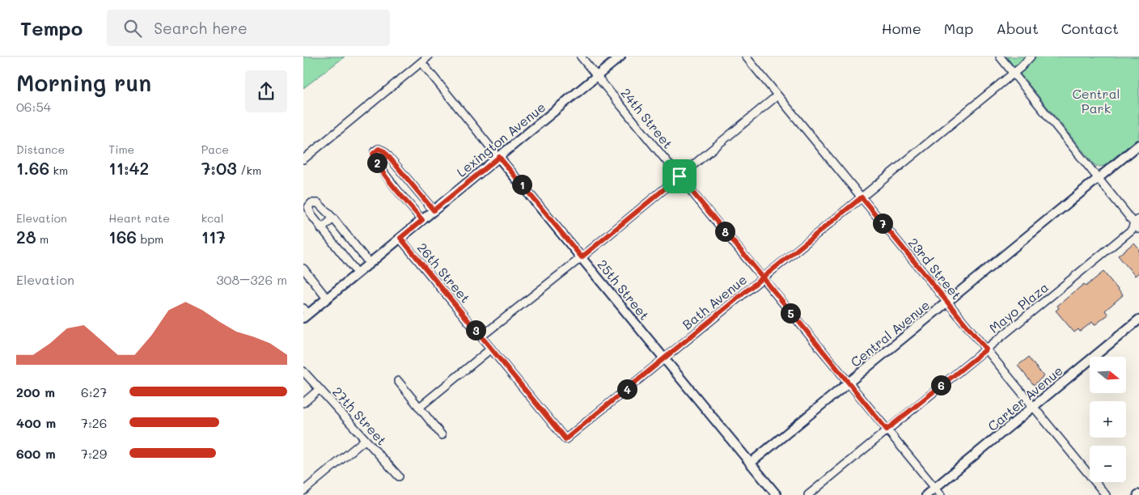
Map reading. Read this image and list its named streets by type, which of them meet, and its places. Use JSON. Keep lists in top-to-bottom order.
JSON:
{
  "streets": {
    "street": [
      "24th Street",
      "Lexington Avenue",
      "23rd Street",
      "26th Street",
      "25th Street",
      "Bath Avenue",
      "Mayo Plaza",
      "Central Avenue",
      "Carter Avenue",
      "27th Street"
    ]
  },
  "crossings": [
    ["24th Street", "Lexington Avenue"],
    ["24th Street", "Bath Avenue"],
    ["24th Street", "Mayo Plaza"],
    ["24th Street", "Central Avenue"],
    ["24th Street", "Carter Avenue"],
    ["Lexington Avenue", "26th Street"],
    ["Lexington Avenue", "25th Street"],
    ["23rd Street", "Bath Avenue"],
    ["23rd Street", "Mayo Plaza"],
    ["23rd Street", "Central Avenue"],
    ["23rd Street", "Carter Avenue"],
    ["26th Street", "Bath Avenue"],
    ["25th Street", "Bath Avenue"],
    ["25th Street", "Central Avenue"]
  ],
  "parks": ["Central Park"],
  "north": "right",
  "page": {
    "header": "Tempo",
    "search": "Search here",
    "nav": [
      "Home",
      "Map",
      "About",
      "Contact"
    ],
    "heading": ["Morning run", "06:54"],
    "stats": [
      ["Distance", "1.66 km"],
      ["Time", "11:42"],
      ["Pace", "7:03 /km"],
      ["Elevation", "28 m"],
      ["Heart rate", "166 bpm"],
      ["kcal", "117"]
    ],
    "pins": [
      "2",
      "1",
      "7",
      "8",
      "5",
      "3",
      "6",
      "4"
    ],
    "chart": ["Elevation", "308–326 m"],
    "map_buttons": ["+", "−"],
    "list": [
      {
        "name": "200 m",
        "note": "6:27"
      },
      {
        "name": "400 m",
        "note": "7:26"
      },
      {
        "name": "600 m",
        "note": "7:29"
      }
    ]
  }
}
